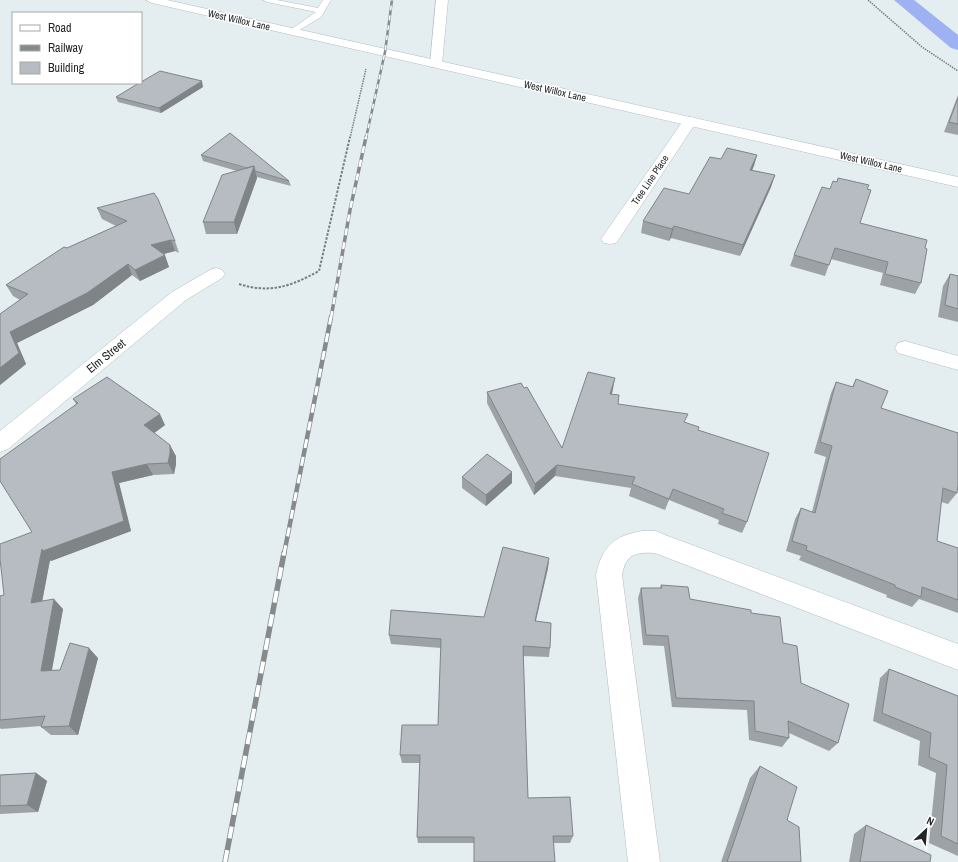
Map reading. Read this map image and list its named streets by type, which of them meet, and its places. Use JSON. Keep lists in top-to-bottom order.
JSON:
{
  "streets": {
    "street": ["West Willox Lane", "Tree Line Place", "Elm Street"]
  },
  "crossings": [
    ["West Willox Lane", "Tree Line Place"]
  ],
  "legend": ["Road", "Railway", "Building"],
  "north": "top right"
}
